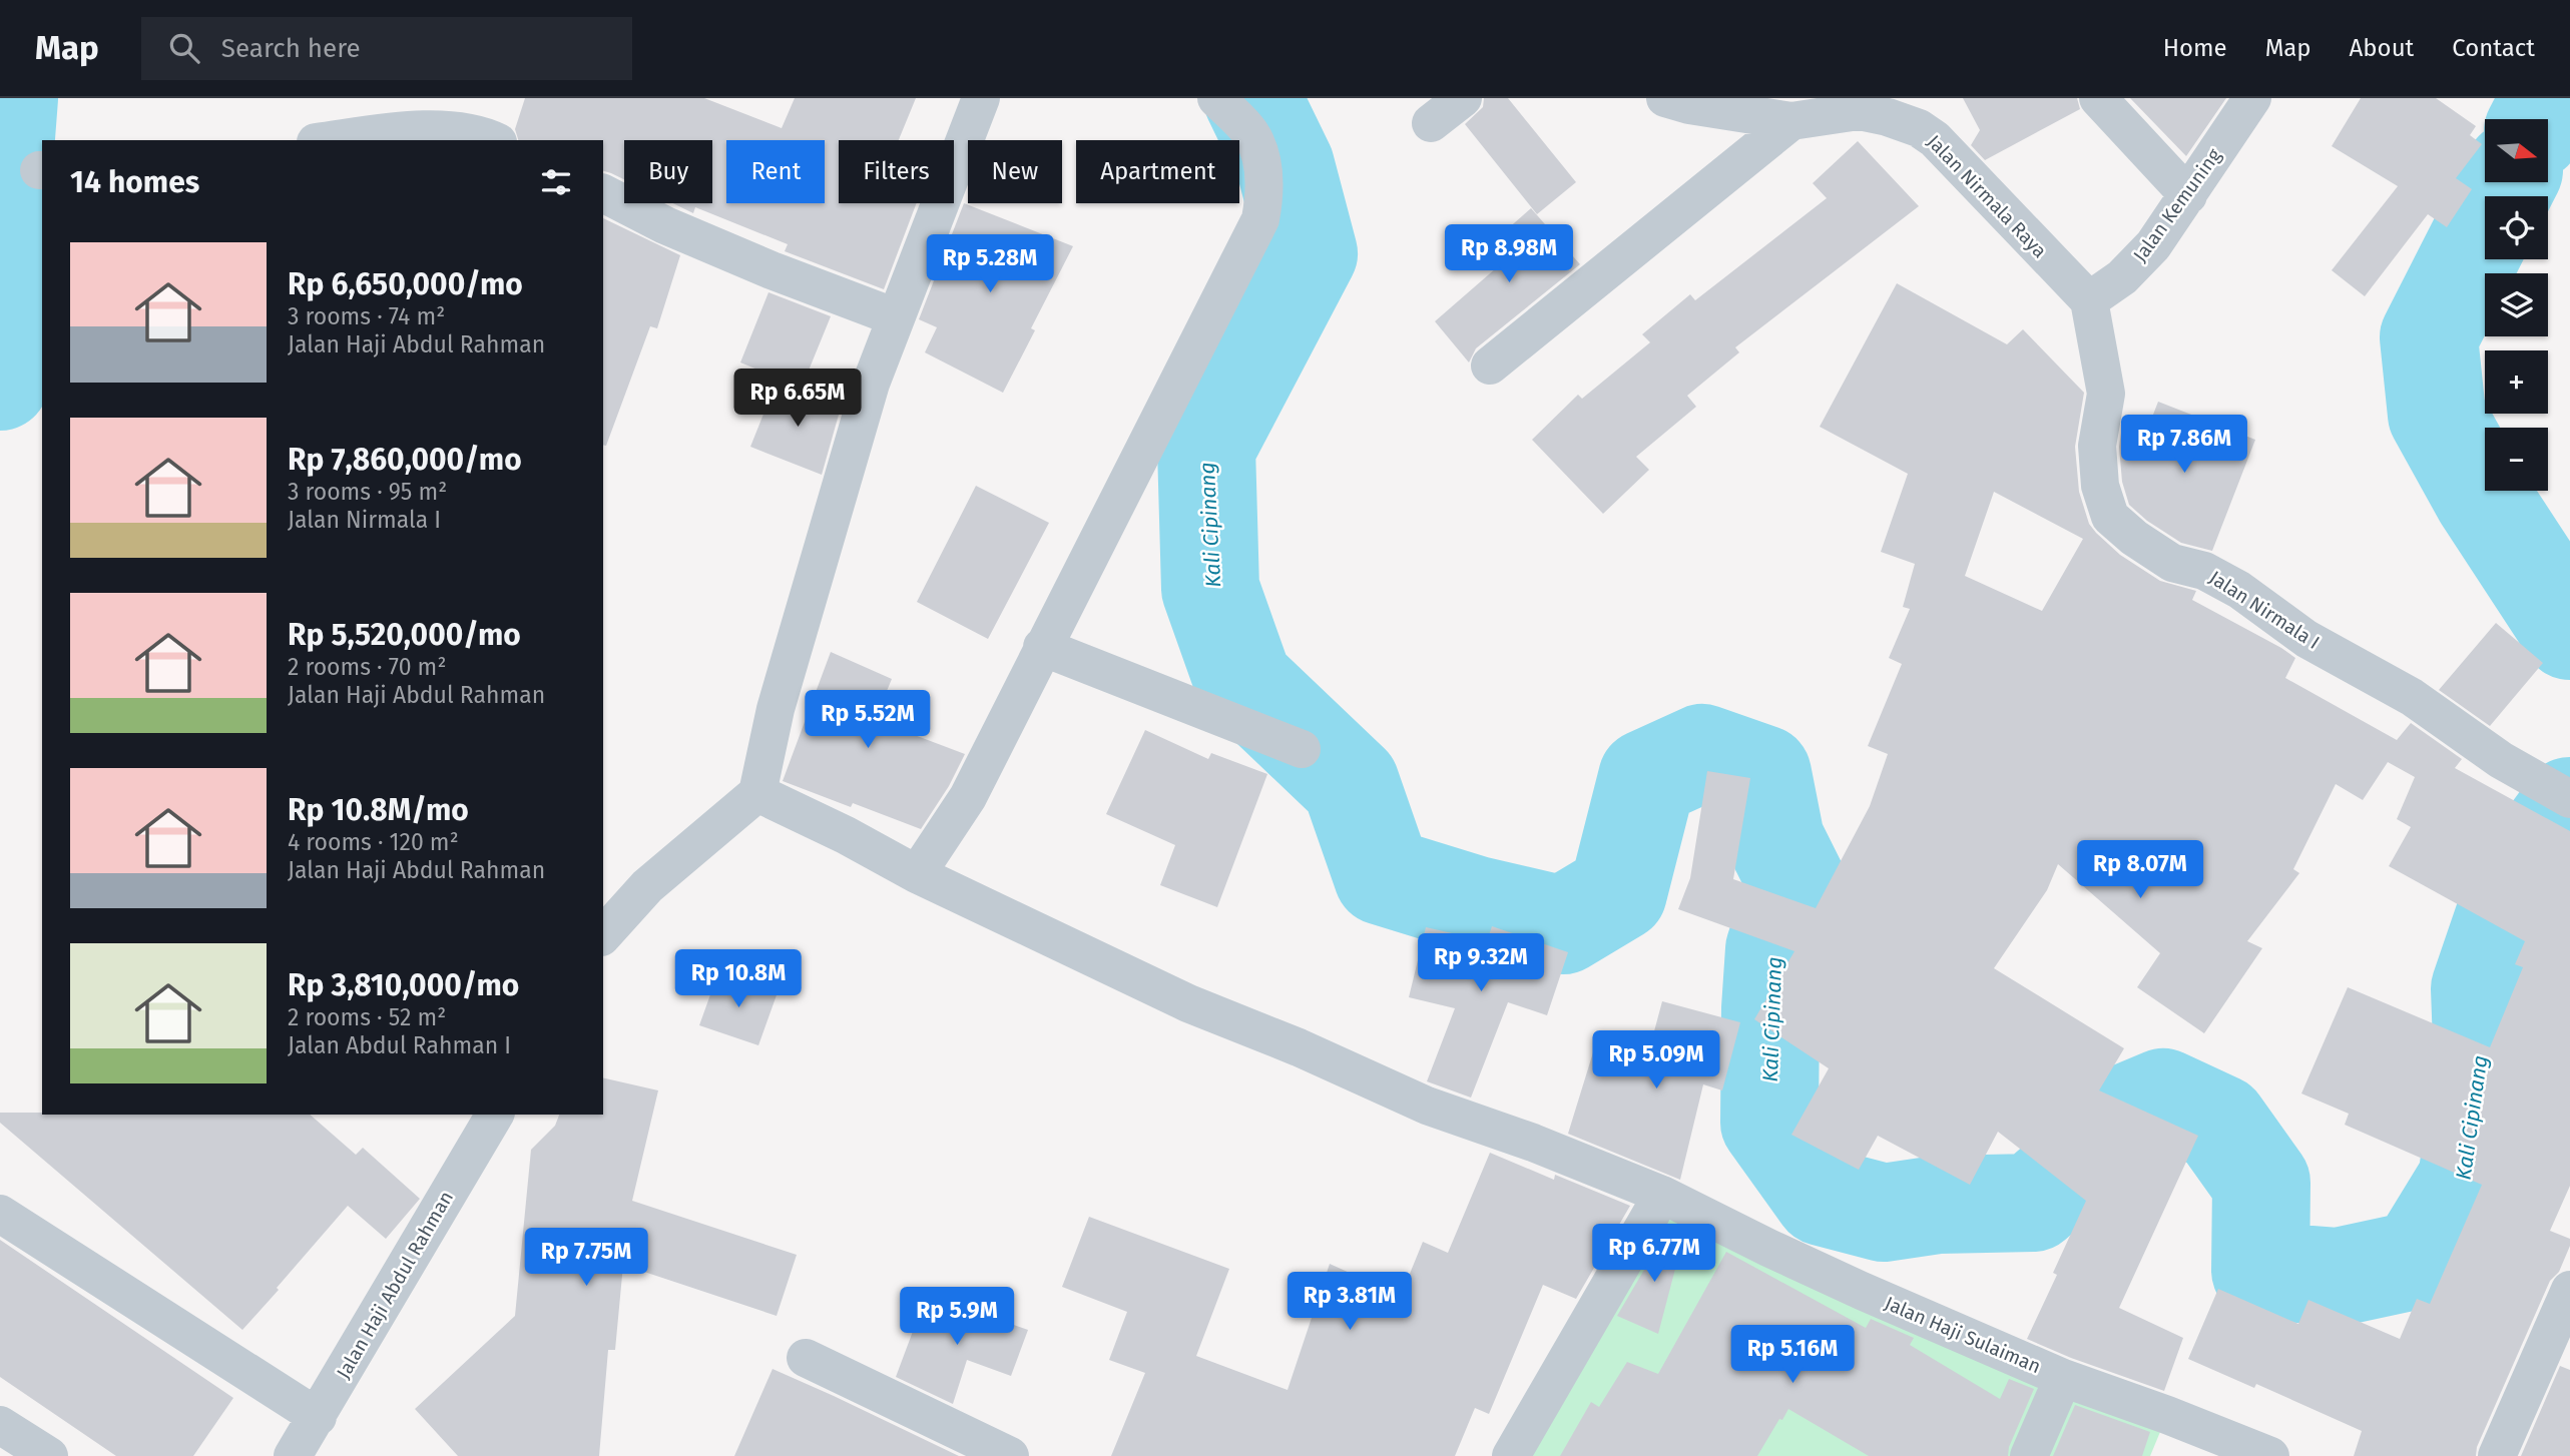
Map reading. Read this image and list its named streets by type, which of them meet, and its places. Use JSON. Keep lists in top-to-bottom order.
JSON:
{
  "streets": {
    "street": [
      "Jalan Nirmala Raya",
      "Jalan Kemuning",
      "Jalan Nirmala I",
      "Jalan Haji Abdul Rahman",
      "Jalan Haji Sulaiman"
    ]
  },
  "crossings": [
    ["Jalan Nirmala Raya", "Jalan Kemuning"],
    ["Jalan Nirmala Raya", "Jalan Nirmala I"],
    ["Jalan Kemuning", "Jalan Nirmala I"]
  ],
  "water": ["Kali Cipinang"],
  "north": "right",
  "page": {
    "header": "Map",
    "search": "Search here",
    "nav": [
      "Home",
      "Map",
      "About",
      "Contact"
    ],
    "map_buttons": ["+", "−"],
    "chip": [
      "Buy",
      "Rent",
      "Filters",
      "New",
      "Apartment"
    ],
    "heading": "14 homes",
    "price": [
      "Rp 8.98M",
      "Rp 5.28M",
      "Rp 6.65M",
      "Rp 7.86M",
      "Rp 5.52M",
      "Rp 8.07M",
      "Rp 9.32M",
      "Rp 10.8M",
      "Rp 5.09M",
      "Rp 6.77M",
      "Rp 7.75M",
      "Rp 3.81M",
      "Rp 5.9M",
      "Rp 5.16M"
    ],
    "list": [
      {
        "name": "Rp 6,650,000/mo",
        "note": "3 rooms · 74 m² · Jalan Haji Abdul Rahman"
      },
      {
        "name": "Rp 7,860,000/mo",
        "note": "3 rooms · 95 m² · Jalan Nirmala I"
      },
      {
        "name": "Rp 5,520,000/mo",
        "note": "2 rooms · 70 m² · Jalan Haji Abdul Rahman"
      },
      {
        "name": "Rp 10.8M/mo",
        "note": "4 rooms · 120 m² · Jalan Haji Abdul Rahman"
      },
      {
        "name": "Rp 3,810,000/mo",
        "note": "2 rooms · 52 m² · Jalan Abdul Rahman I"
      }
    ]
  }
}
